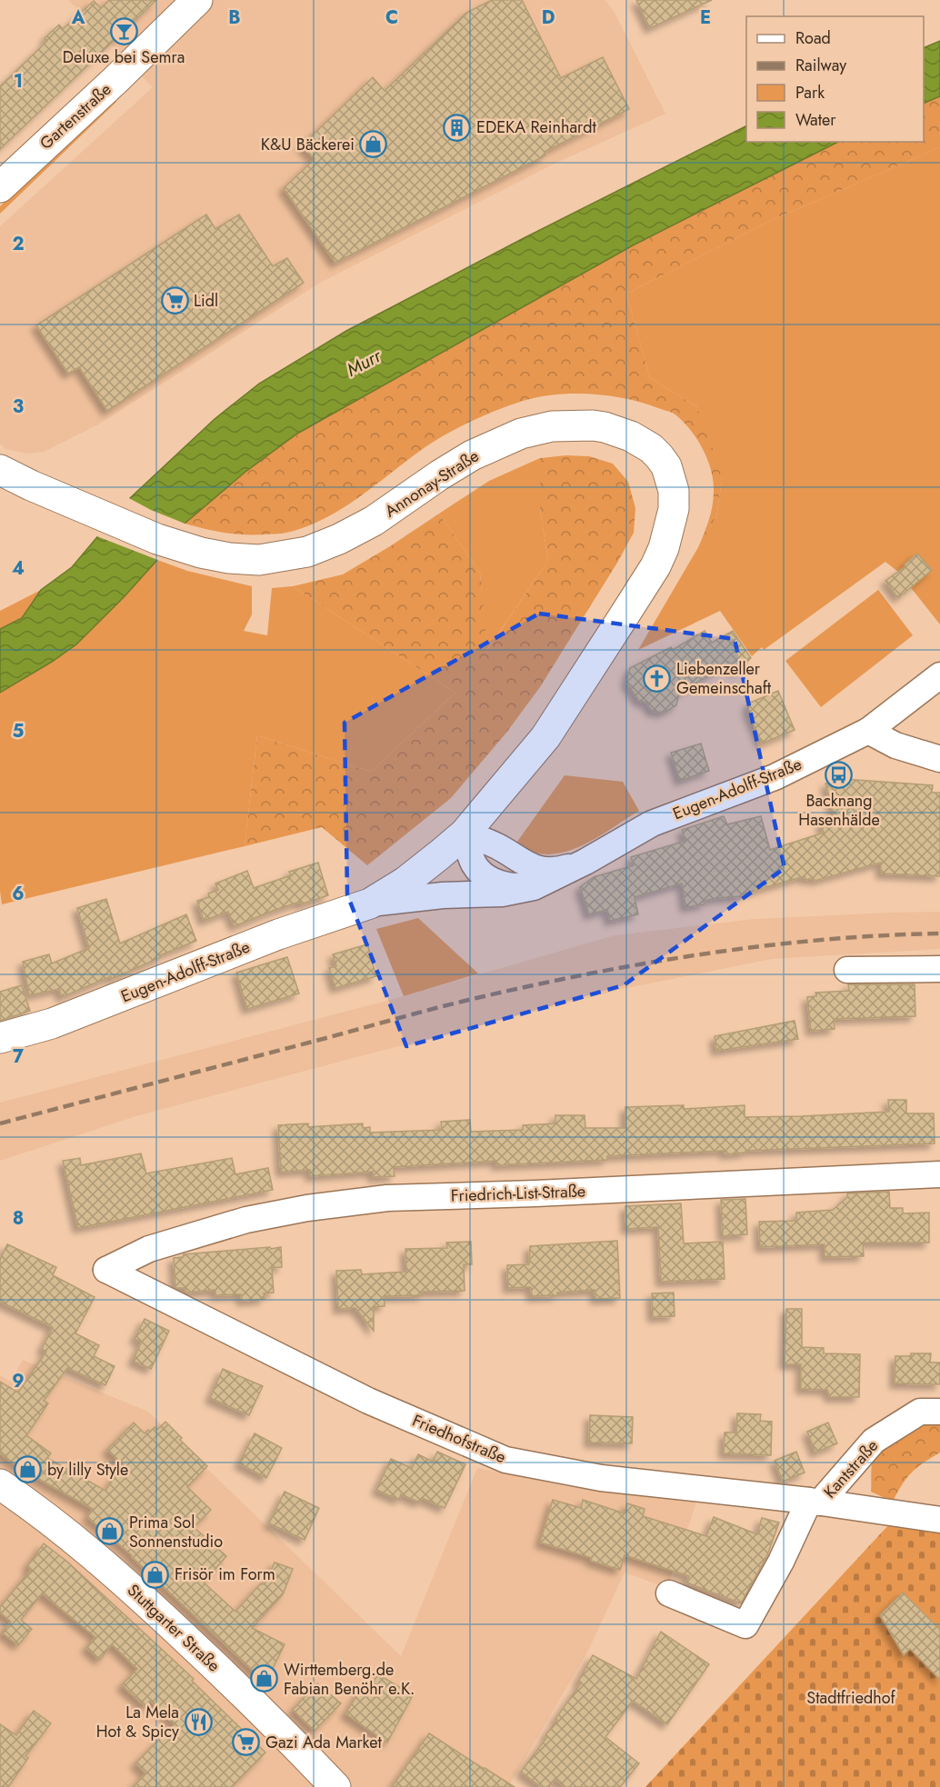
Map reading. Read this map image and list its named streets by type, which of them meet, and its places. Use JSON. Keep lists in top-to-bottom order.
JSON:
{
  "streets": {
    "street": [
      "Gartenstraße",
      "Annonay-Straße",
      "Eugen-Adolff-Straße",
      "Friedrich-List-Straße",
      "Friedhofstraße",
      "Kantstraße",
      "Stuttgarter Straße"
    ]
  },
  "crossings": [
    ["Annonay-Straße", "Eugen-Adolff-Straße"],
    ["Friedrich-List-Straße", "Friedhofstraße"],
    ["Friedhofstraße", "Kantstraße"]
  ],
  "water": ["Murr"],
  "parks": ["Stadtfriedhof"],
  "places": {
    "bar": ["Deluxe bei Semra"],
    "building": ["EDEKA Reinhardt"],
    "shop": [
      "K&U Bäckerei",
      "by lilly Style",
      "Prima Sol Sonnenstudio",
      "Frisör im Form",
      "Wirttemberg.de Fabian Benöhr e.K."
    ],
    "supermarket": ["Lidl", "Gazi Ada Market"],
    "church": ["Liebenzeller Gemeinschaft"],
    "bus stop": ["Backnang Hasenhälde"],
    "restaurant": ["La Mela Hot & Spicy"]
  },
  "legend": [
    "Road",
    "Railway",
    "Park",
    "Water"
  ],
  "grid": {
    "columns": [
      "A",
      "B",
      "C",
      "D",
      "E"
    ],
    "rows": [
      "1",
      "2",
      "3",
      "4",
      "5",
      "6",
      "7",
      "8",
      "9"
    ]
  }
}
